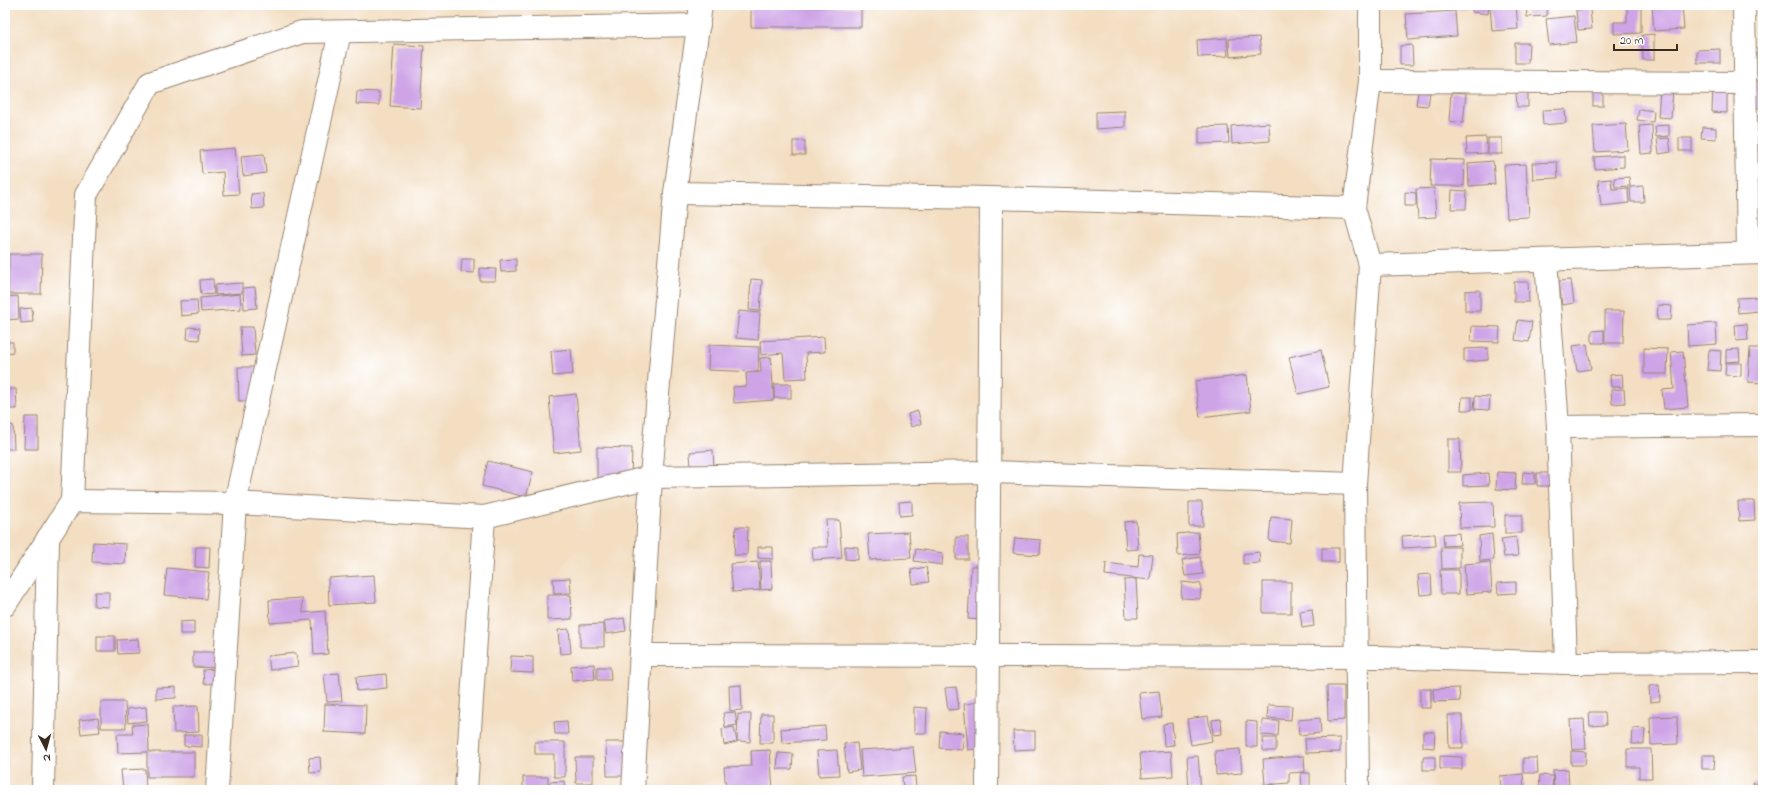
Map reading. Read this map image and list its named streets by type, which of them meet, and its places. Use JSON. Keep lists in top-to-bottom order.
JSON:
{
  "scale_bar": "20 m",
  "north": "bottom"
}
